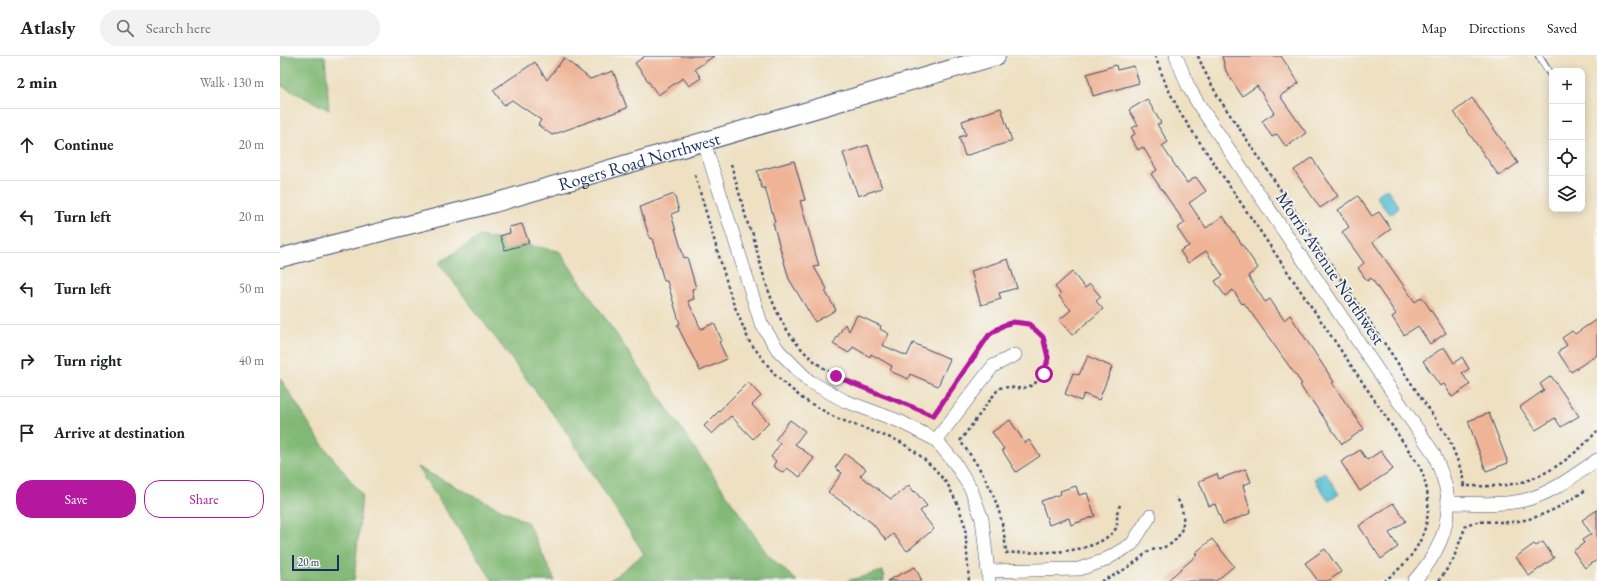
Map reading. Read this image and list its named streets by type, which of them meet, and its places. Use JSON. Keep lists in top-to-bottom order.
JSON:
{
  "streets": {
    "street": ["Rogers Road Northwest", "Morris Avenue Northwest"]
  },
  "scale_bar": "20 m",
  "page": {
    "header": "Atlasly",
    "search": "Search here",
    "nav": ["Map", "Directions", "Saved"],
    "heading": ["2 min", "Walk · 130 m"],
    "map_buttons": ["+", "−"],
    "list": [
      ["Continue", "20 m"],
      ["Turn left", "20 m"],
      ["Turn left", "50 m"],
      ["Turn right", "40 m"],
      "Arrive at destination"
    ],
    "buttons": ["Save", "Share"],
    "scale": "20 m"
  }
}
